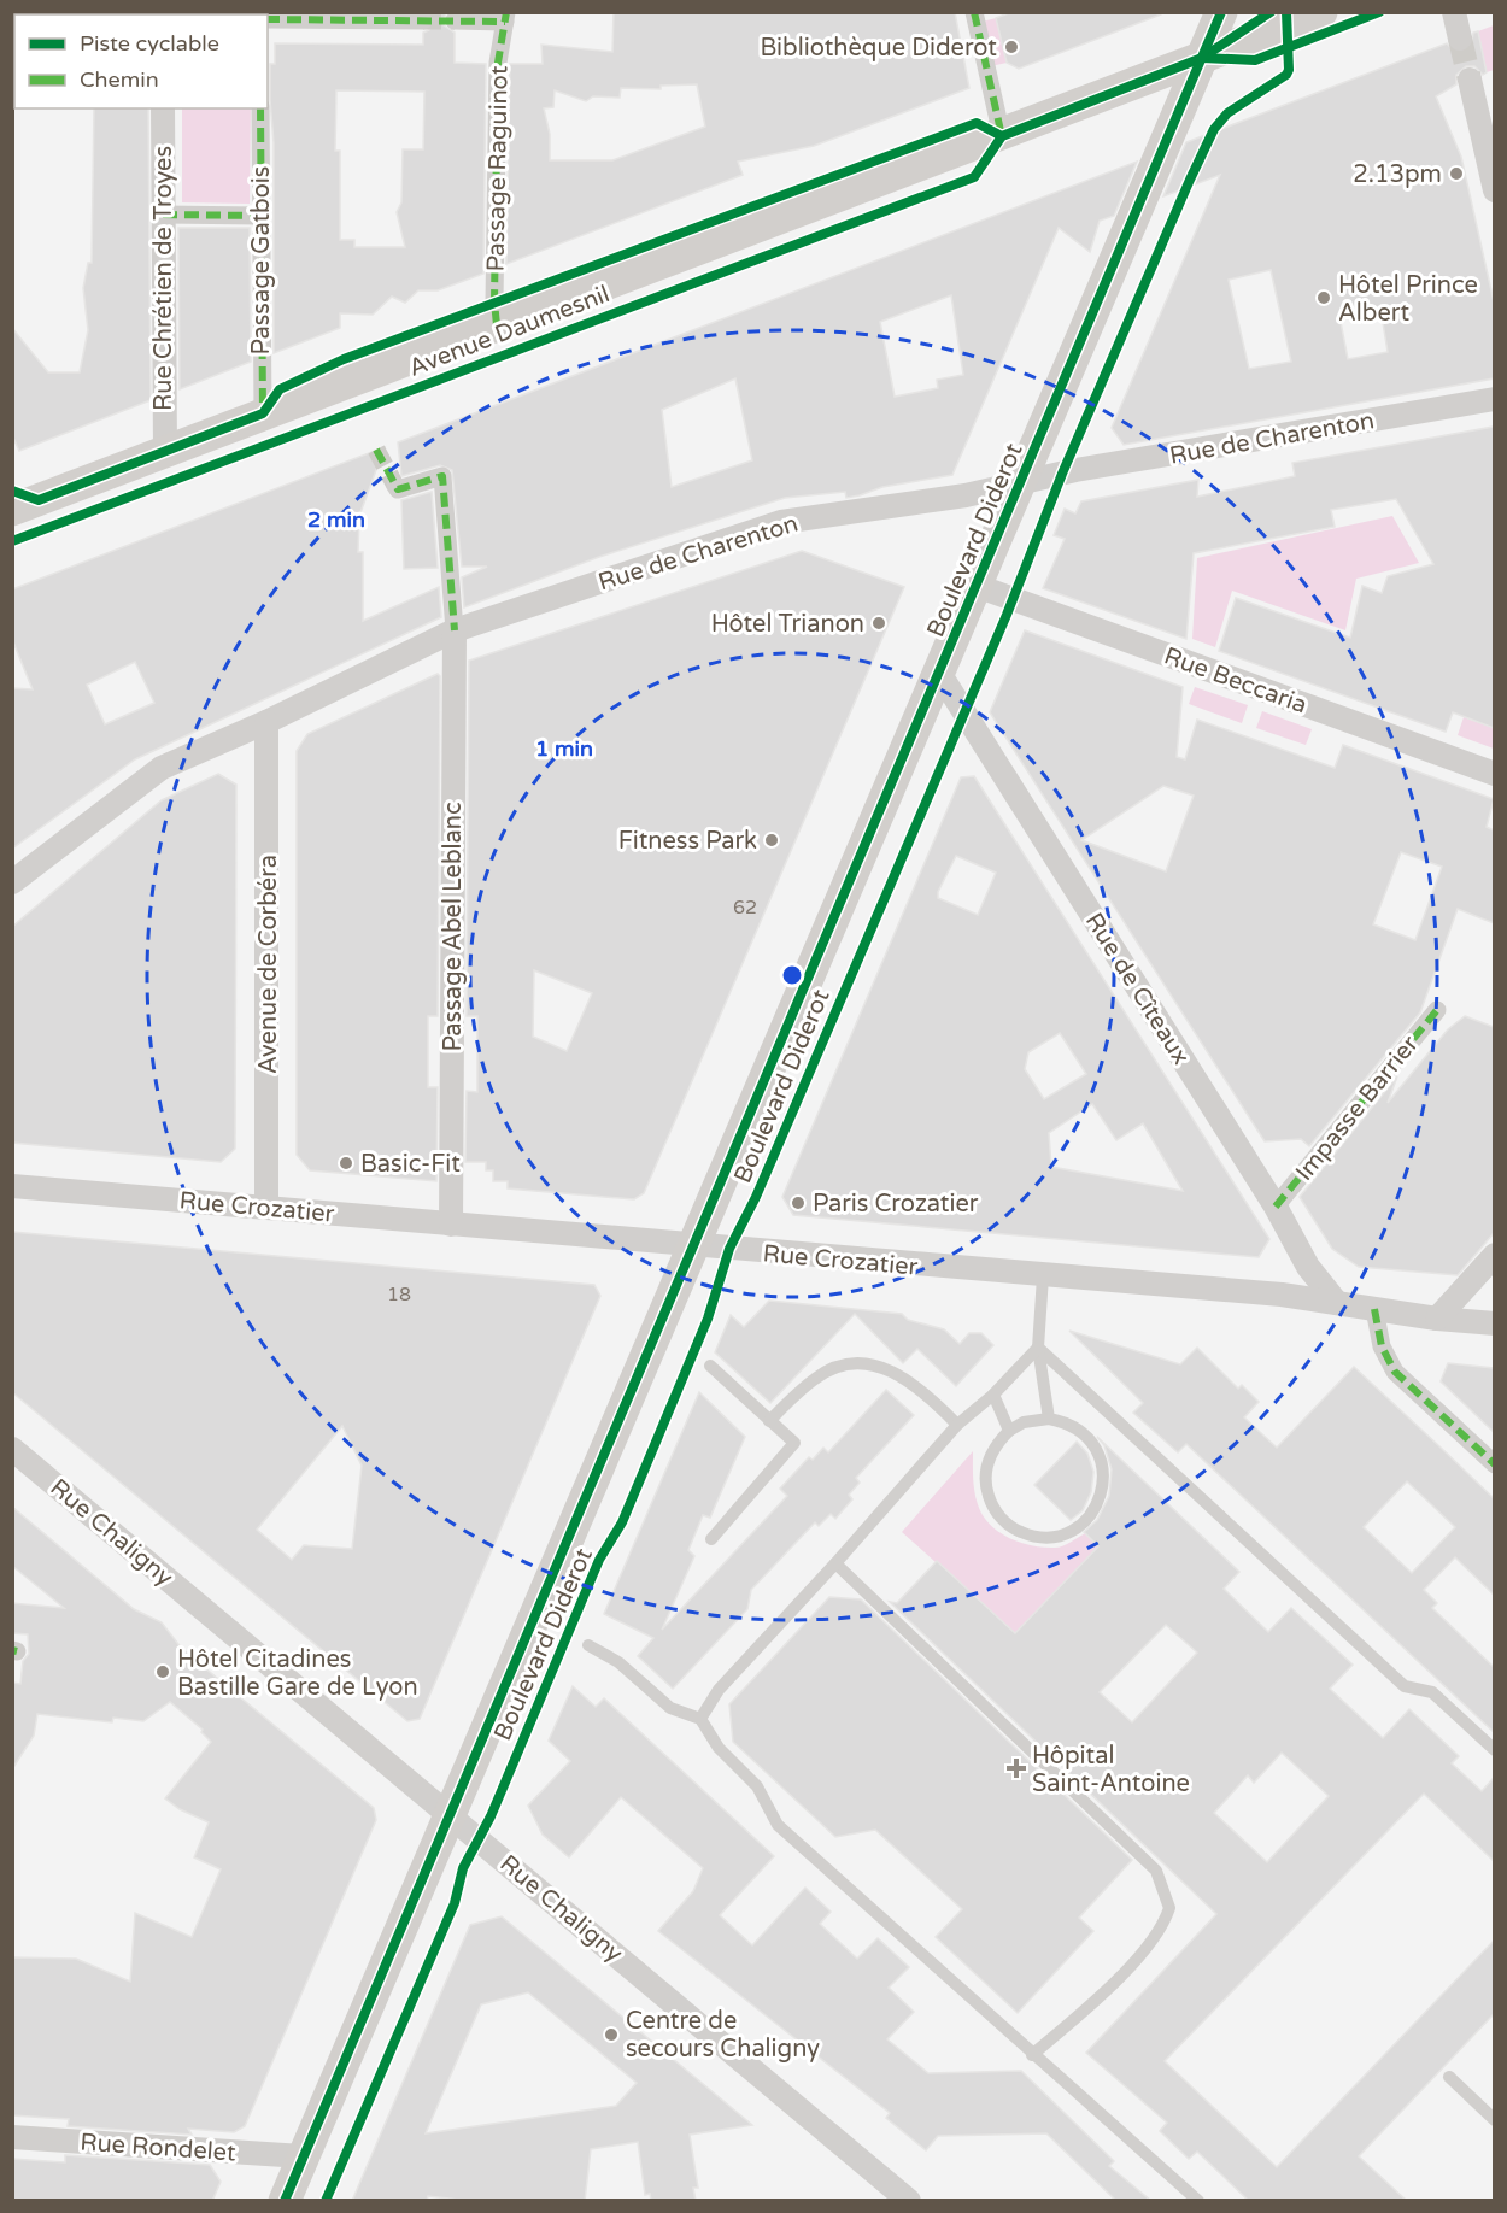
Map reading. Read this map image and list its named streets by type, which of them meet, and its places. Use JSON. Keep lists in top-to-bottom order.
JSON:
{
  "streets": {
    "main road": ["Avenue Daumesnil", "Boulevard Diderot"],
    "street": [
      "Passage Raguinot",
      "Passage Gatbois",
      "Rue Chrétien de Troyes",
      "Rue de Charenton",
      "Rue Beccaria",
      "Passage Abel Leblanc",
      "Avenue de Corbéra",
      "Rue de Cîteaux",
      "Impasse Barrier",
      "Rue Crozatier",
      "Rue Chaligny",
      "Rue Rondelet"
    ]
  },
  "crossings": [
    ["Passage Raguinot", "Avenue Daumesnil"],
    ["Passage Gatbois", "Avenue Daumesnil"],
    ["Rue Chrétien de Troyes", "Avenue Daumesnil"],
    ["Avenue Daumesnil", "Boulevard Diderot"],
    ["Rue de Charenton", "Boulevard Diderot"],
    ["Rue de Charenton", "Passage Abel Leblanc"],
    ["Rue de Charenton", "Avenue de Corbéra"],
    ["Boulevard Diderot", "Rue Beccaria"],
    ["Boulevard Diderot", "Rue de Cîteaux"],
    ["Boulevard Diderot", "Rue Crozatier"],
    ["Boulevard Diderot", "Rue Chaligny"],
    ["Boulevard Diderot", "Rue Rondelet"],
    ["Passage Abel Leblanc", "Rue Crozatier"],
    ["Avenue de Corbéra", "Rue Crozatier"],
    ["Rue de Cîteaux", "Impasse Barrier"],
    ["Rue de Cîteaux", "Rue Crozatier"]
  ],
  "places": {
    "other": [
      "Bibliothèque Diderot",
      "2.13pm",
      "Hôtel Prince Albert",
      "Hôtel Trianon",
      "Fitness Park",
      "Basic-Fit",
      "Paris Crozatier",
      "Hôtel Citadines Bastille Gare de Lyon",
      "Centre de secours Chaligny"
    ],
    "health": ["Hôpital Saint-Antoine"]
  },
  "house_numbers": ["62", "18"],
  "legend": ["Piste cyclable", "Chemin"],
  "rings": ["2 min", "1 min"]
}
